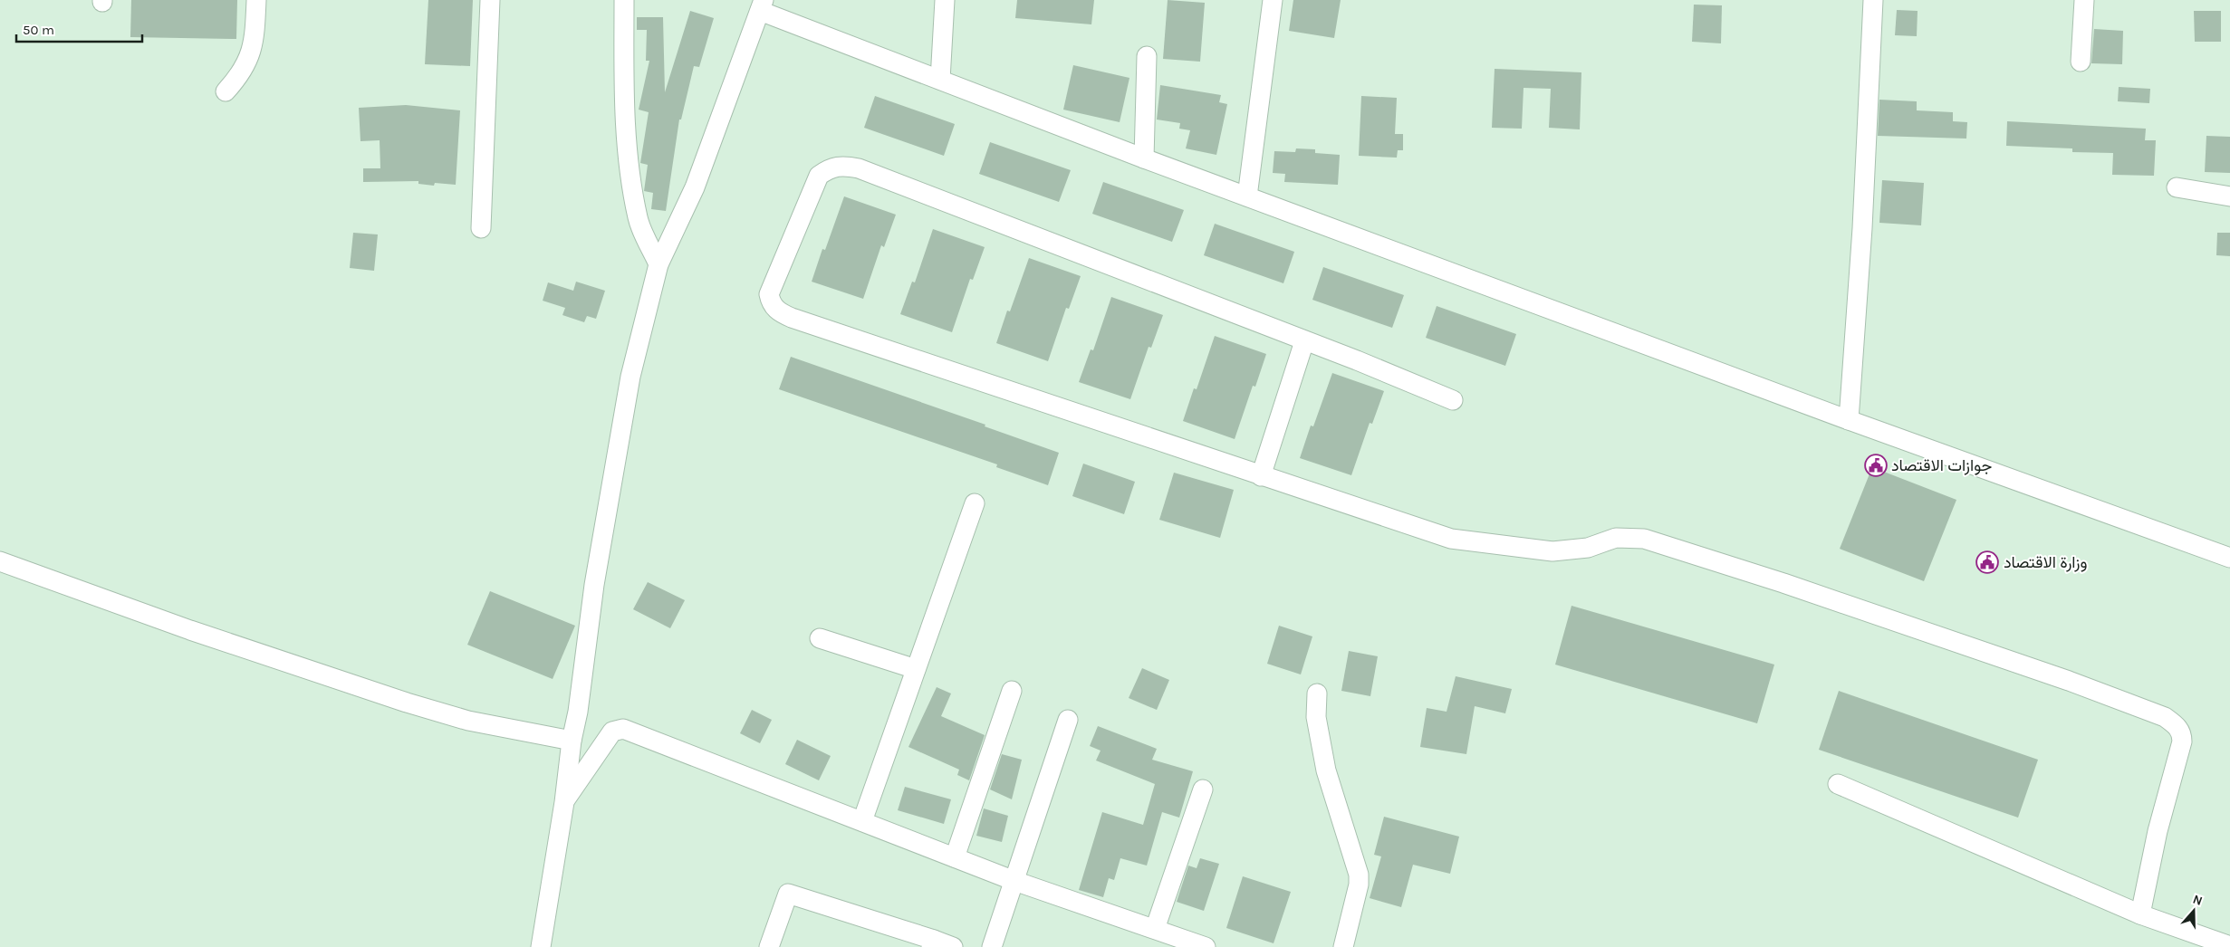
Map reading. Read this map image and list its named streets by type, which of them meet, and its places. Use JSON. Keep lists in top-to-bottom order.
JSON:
{
  "places": {
    "public building": ["جوازات الاقتصاد", "وزارة الاقتصاد"]
  },
  "scale_bar": "50 m",
  "north": "top"
}
